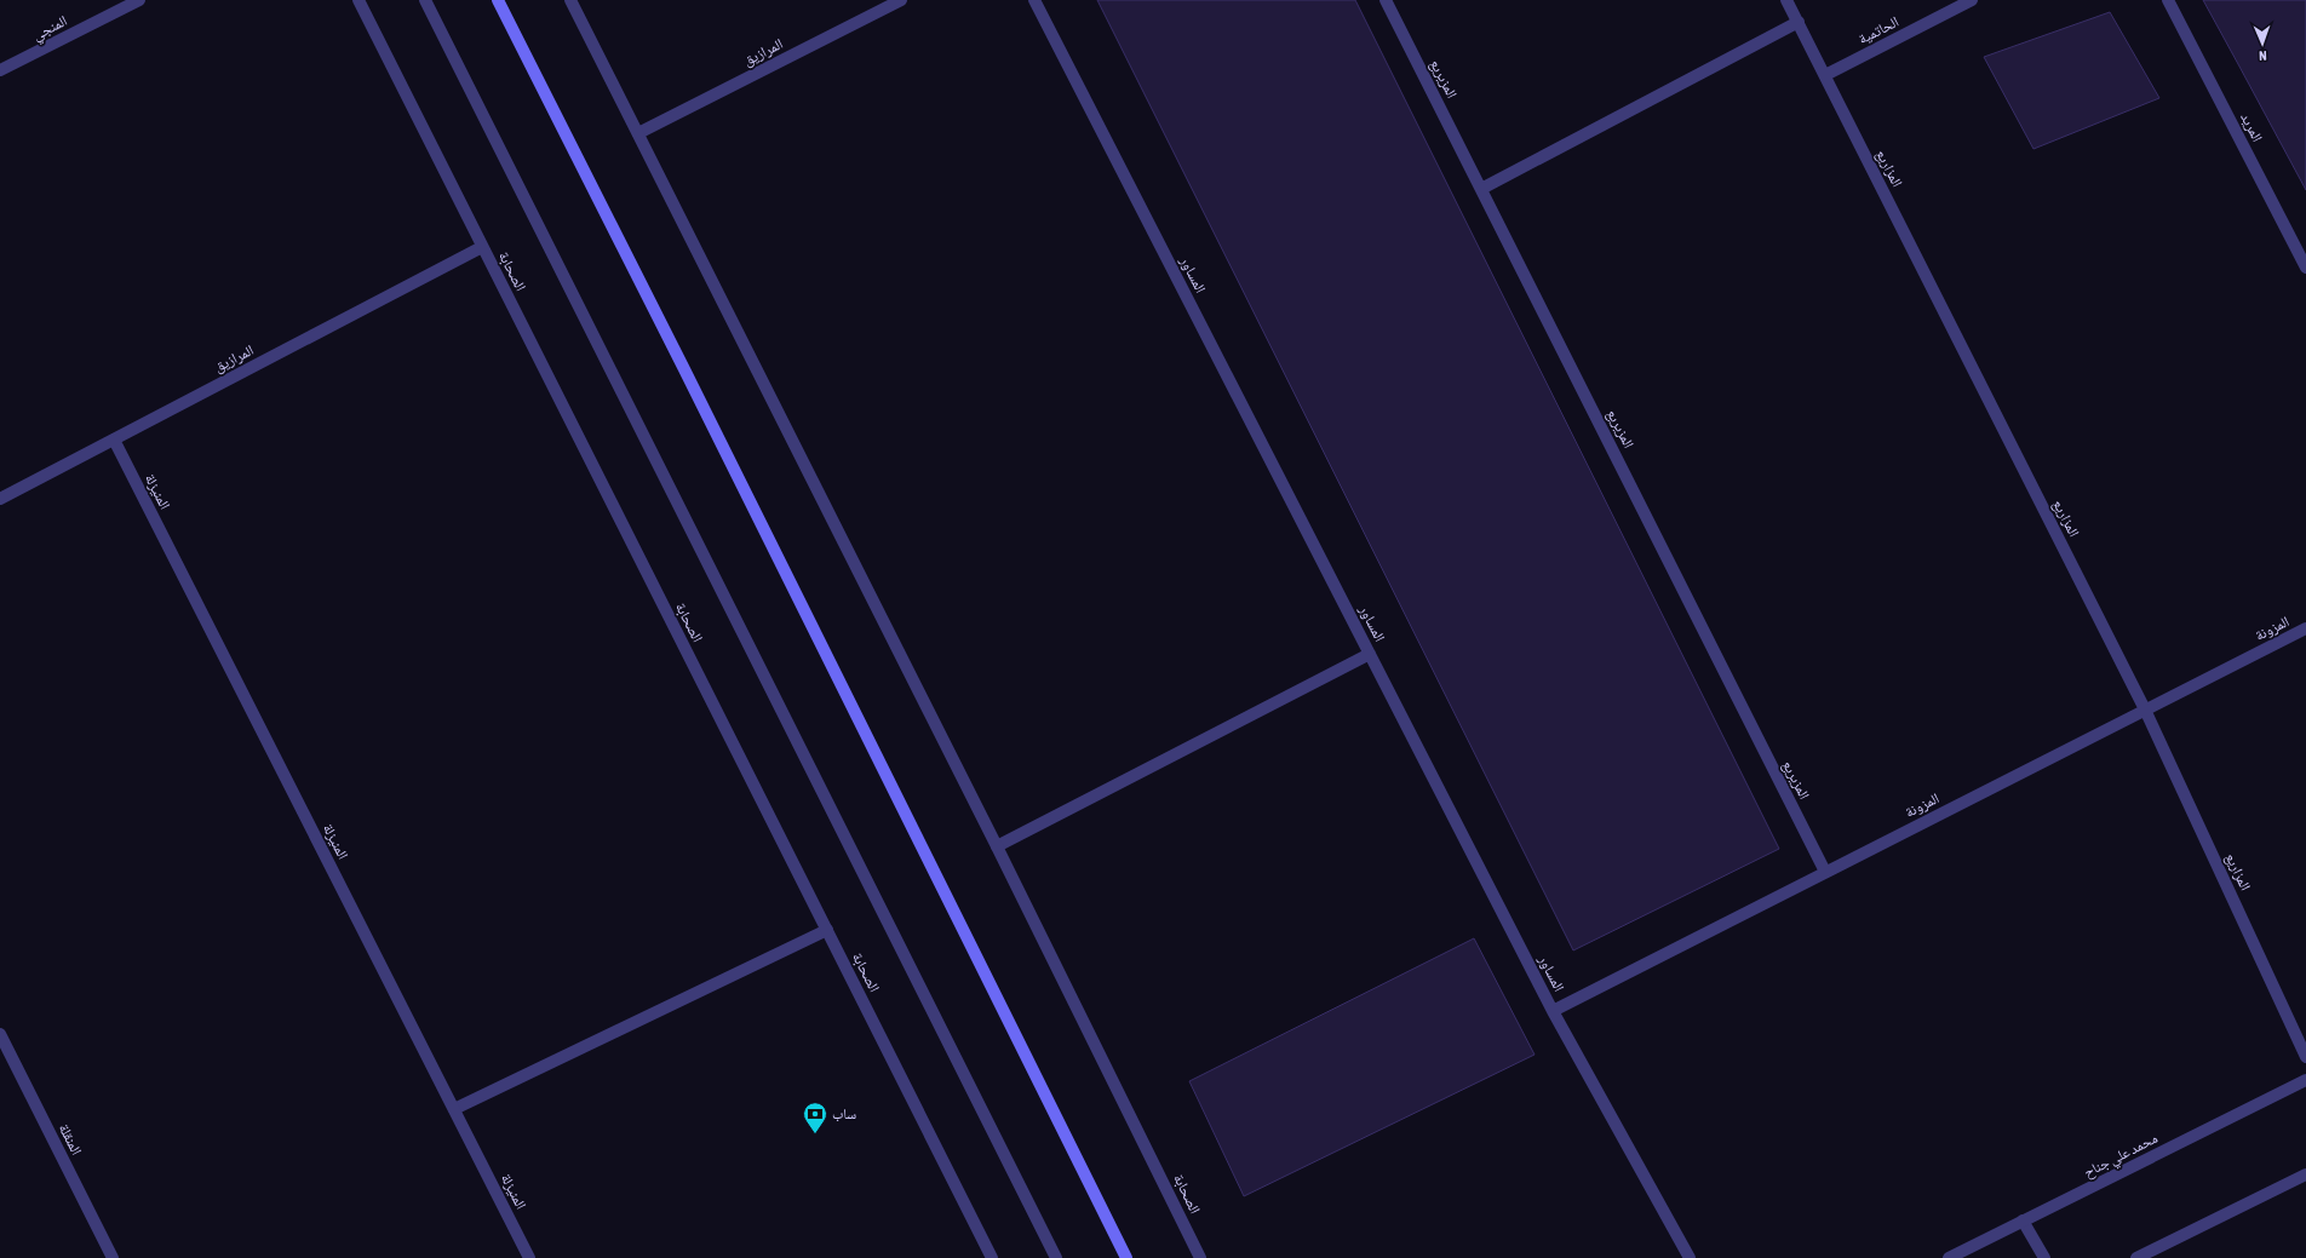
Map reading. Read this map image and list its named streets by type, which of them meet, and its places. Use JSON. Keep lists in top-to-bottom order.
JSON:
{
  "streets": {
    "street": [
      "المنجي",
      "الحاتمية",
      "المرازيق",
      "المزيريع",
      "المريد",
      "المزاريع",
      "الصحابة",
      "المساور",
      "المنيزلة",
      "المزونة",
      "المنقلة",
      "محمد علي جناح"
    ]
  },
  "crossings": [
    ["الحاتمية", "المزاريع"],
    ["المرازيق", "الصحابة"],
    ["المرازيق", "المنيزلة"],
    ["المزيريع", "المزونة"],
    ["المزاريع", "المزونة"],
    ["المساور", "المزونة"]
  ],
  "places": {
    "bank": ["ساب"]
  },
  "north": "bottom"
}
